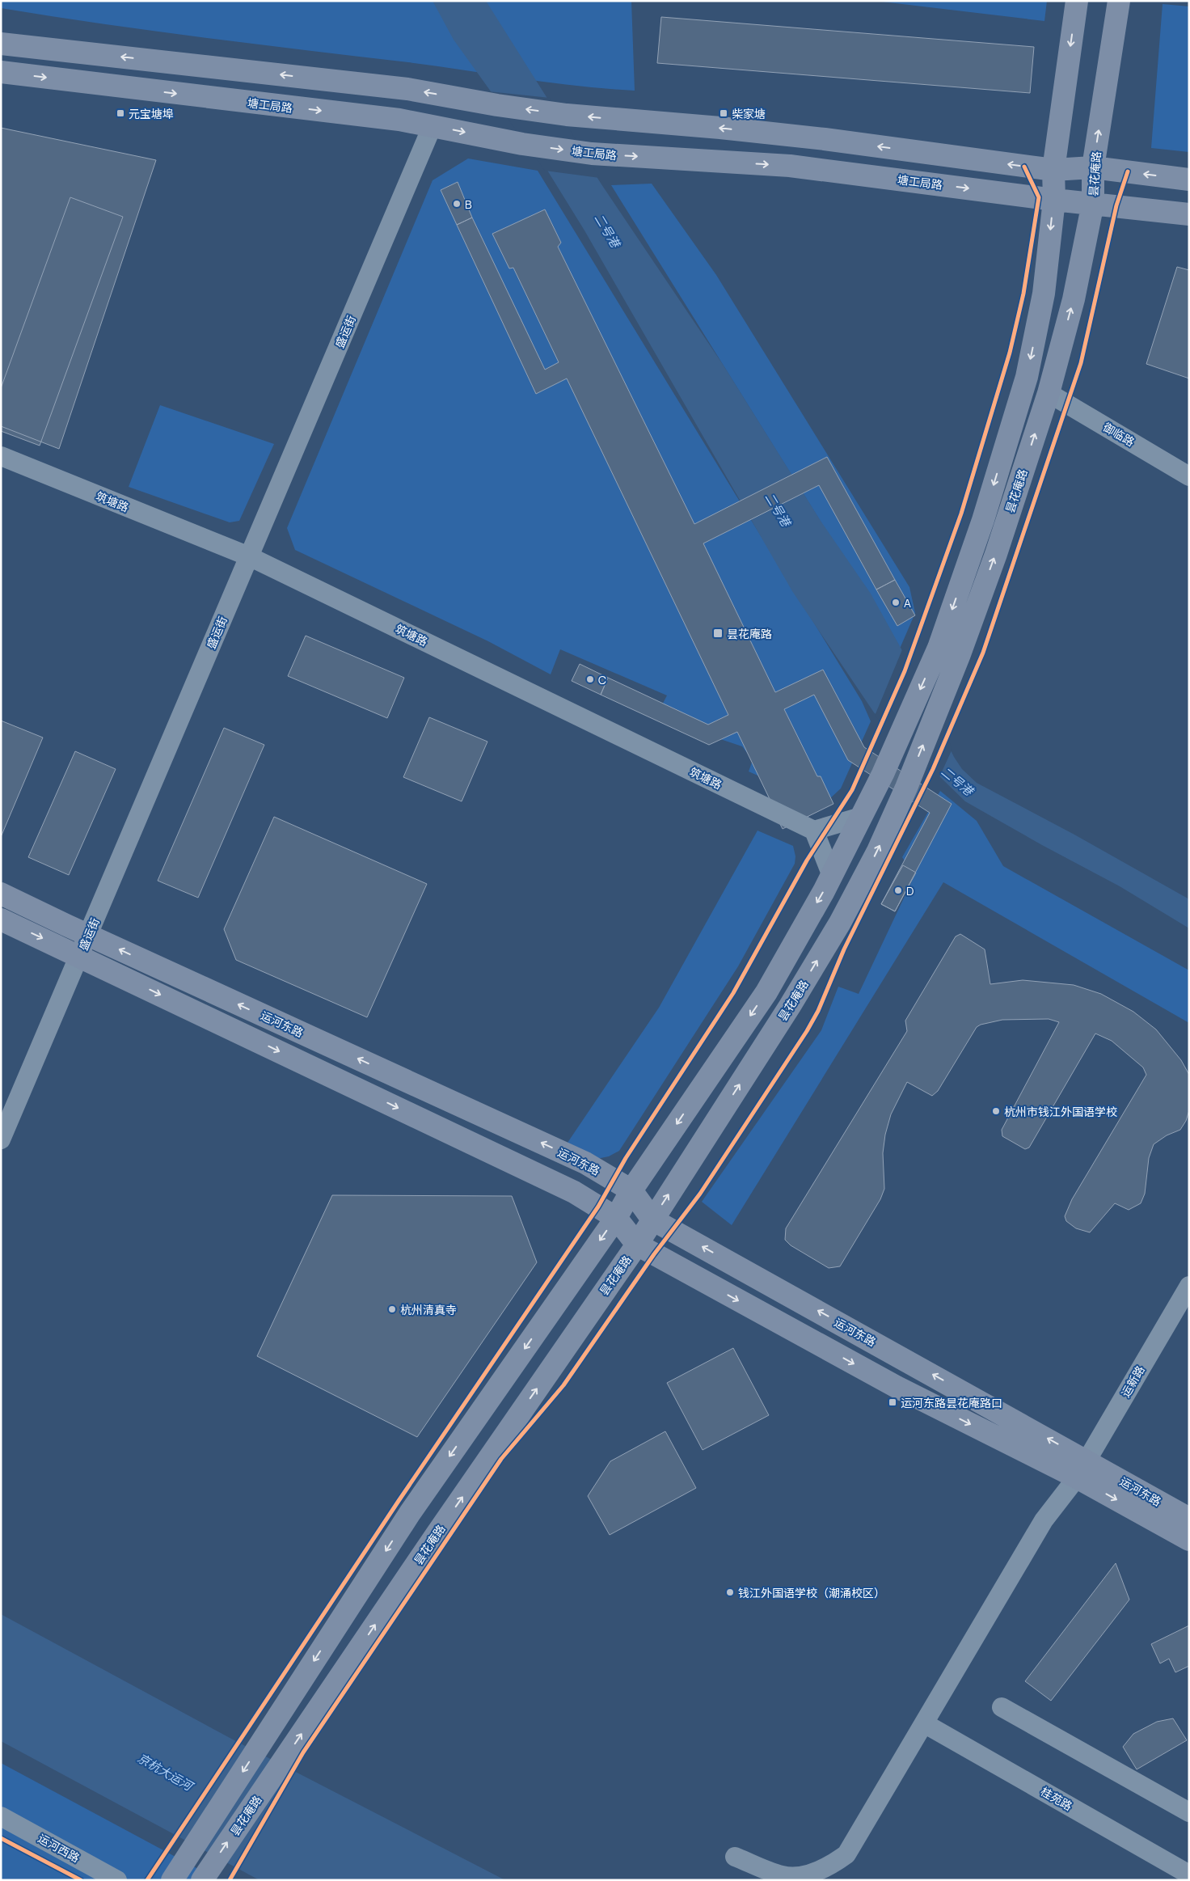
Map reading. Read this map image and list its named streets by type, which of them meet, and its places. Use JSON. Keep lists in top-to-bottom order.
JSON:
{
  "streets": {
    "main road": ["塘工局路", "昙花庵路", "运河东路"],
    "street": [
      "盛运街",
      "御临路",
      "筑塘路",
      "运新路",
      "桂苑路",
      "运河西路"
    ]
  },
  "crossings": [
    ["塘工局路", "昙花庵路"],
    ["塘工局路", "盛运街"],
    ["昙花庵路", "御临路"],
    ["昙花庵路", "运河东路"],
    ["盛运街", "筑塘路"],
    ["盛运街", "运河东路"],
    ["运河东路", "运新路"],
    ["运新路", "桂苑路"]
  ],
  "water": ["二号港", "京杭大运河"],
  "places": {
    "transit": [
      "元宝塘埠",
      "柴家塘",
      "昙花庵路",
      "运河东路昙花庵路口"
    ],
    "other": [
      "B",
      "A",
      "C",
      "D",
      "杭州市钱江外国语学校",
      "杭州清真寺",
      "钱江外国语学校（潮涌校区）"
    ]
  }
}
